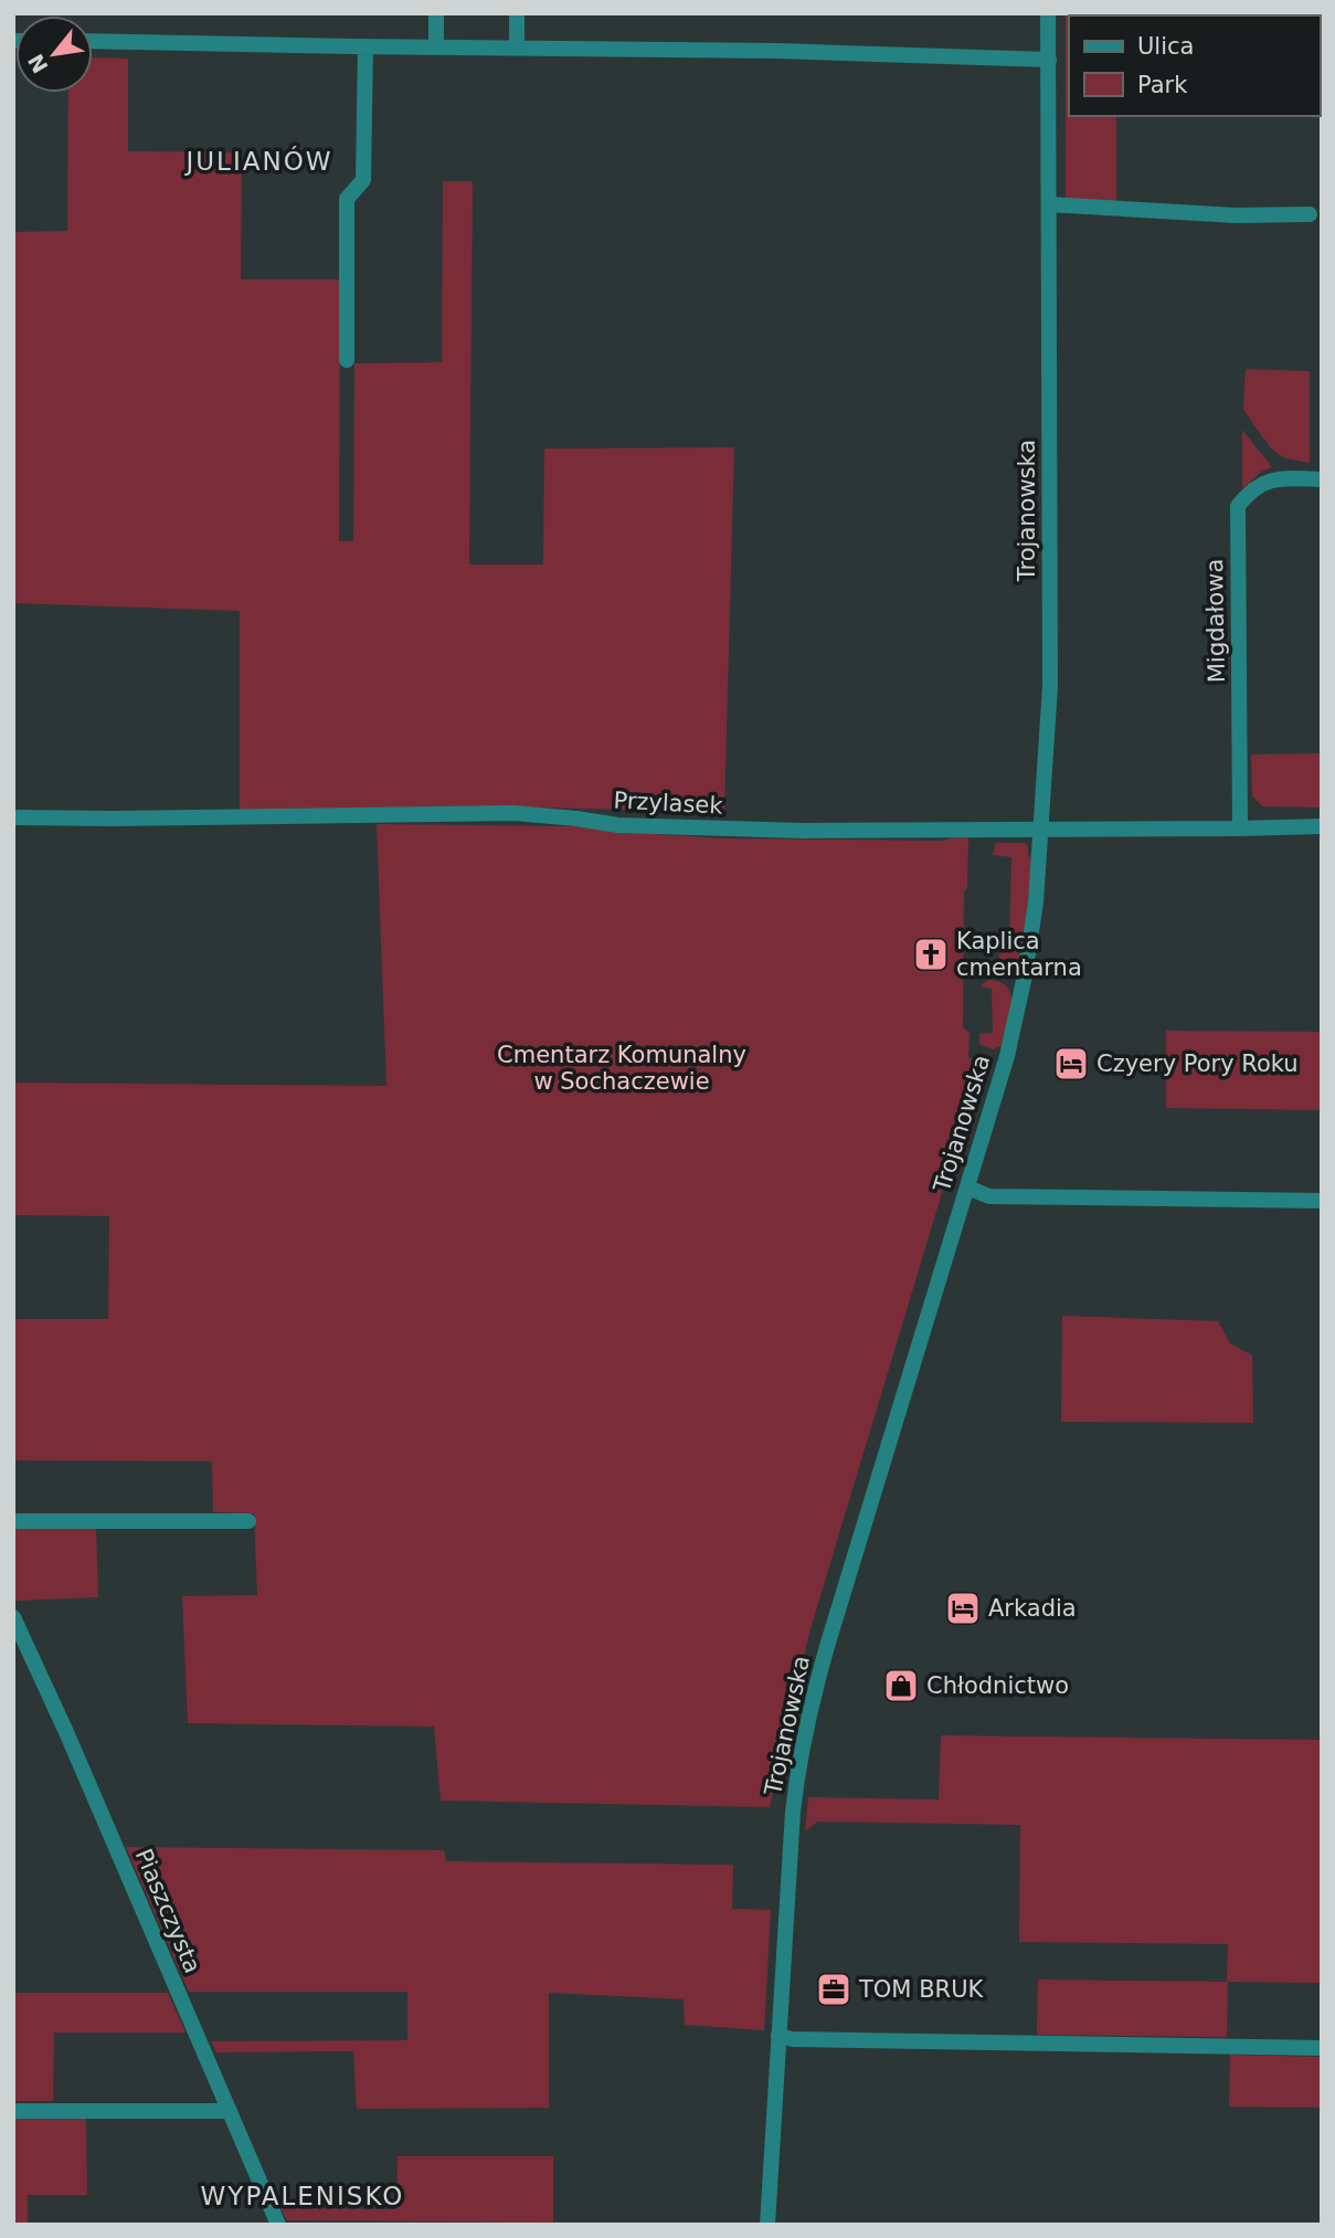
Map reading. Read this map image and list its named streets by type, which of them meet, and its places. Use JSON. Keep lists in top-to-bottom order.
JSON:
{
  "streets": {
    "street": [
      "Trojanowska",
      "Migdałowa",
      "Przylasek",
      "Piaszczysta"
    ]
  },
  "crossings": [
    ["Trojanowska", "Przylasek"],
    ["Migdałowa", "Przylasek"]
  ],
  "districts": ["JULIANÓW", "WYPALENISKO"],
  "parks": ["Cmentarz Komunalny w Sochaczewie"],
  "places": {
    "church": ["Kaplica cmentarna"],
    "hotel": ["Czyery Pory Roku", "Arkadia"],
    "shop": ["Chłodnictwo"],
    "office": ["TOM BRUK"]
  },
  "legend": ["Ulica", "Park"],
  "north": "bottom left"
}
